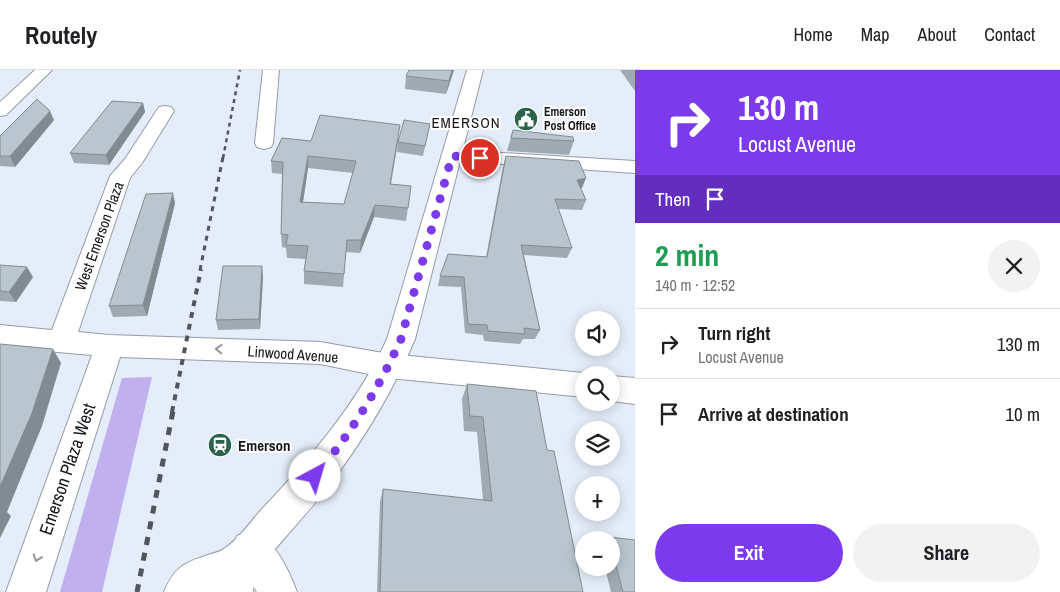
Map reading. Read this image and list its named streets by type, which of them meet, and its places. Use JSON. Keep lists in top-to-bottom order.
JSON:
{
  "streets": {
    "street": ["West Emerson Plaza", "Linwood Avenue", "Emerson Plaza West"]
  },
  "crossings": [
    ["West Emerson Plaza", "Linwood Avenue"],
    ["Linwood Avenue", "Emerson Plaza West"]
  ],
  "one_way": ["Linwood Avenue"],
  "districts": ["EMERSON"],
  "places": {
    "public building": ["Emerson Post Office"],
    "station": ["Emerson"]
  },
  "page": {
    "header": "Routely",
    "nav": [
      "Home",
      "Map",
      "About",
      "Contact"
    ],
    "turn": ["130 m", "Locust Avenue"],
    "then": "Then",
    "heading": ["2 min", "140 m · 12:52"],
    "list": [
      {
        "name": "Turn right",
        "note": "Locust Avenue",
        "value": "130 m"
      },
      {
        "name": "Arrive at destination",
        "value": "10 m"
      }
    ],
    "map_buttons": ["+", "−"],
    "buttons": ["Exit", "Share"]
  }
}
